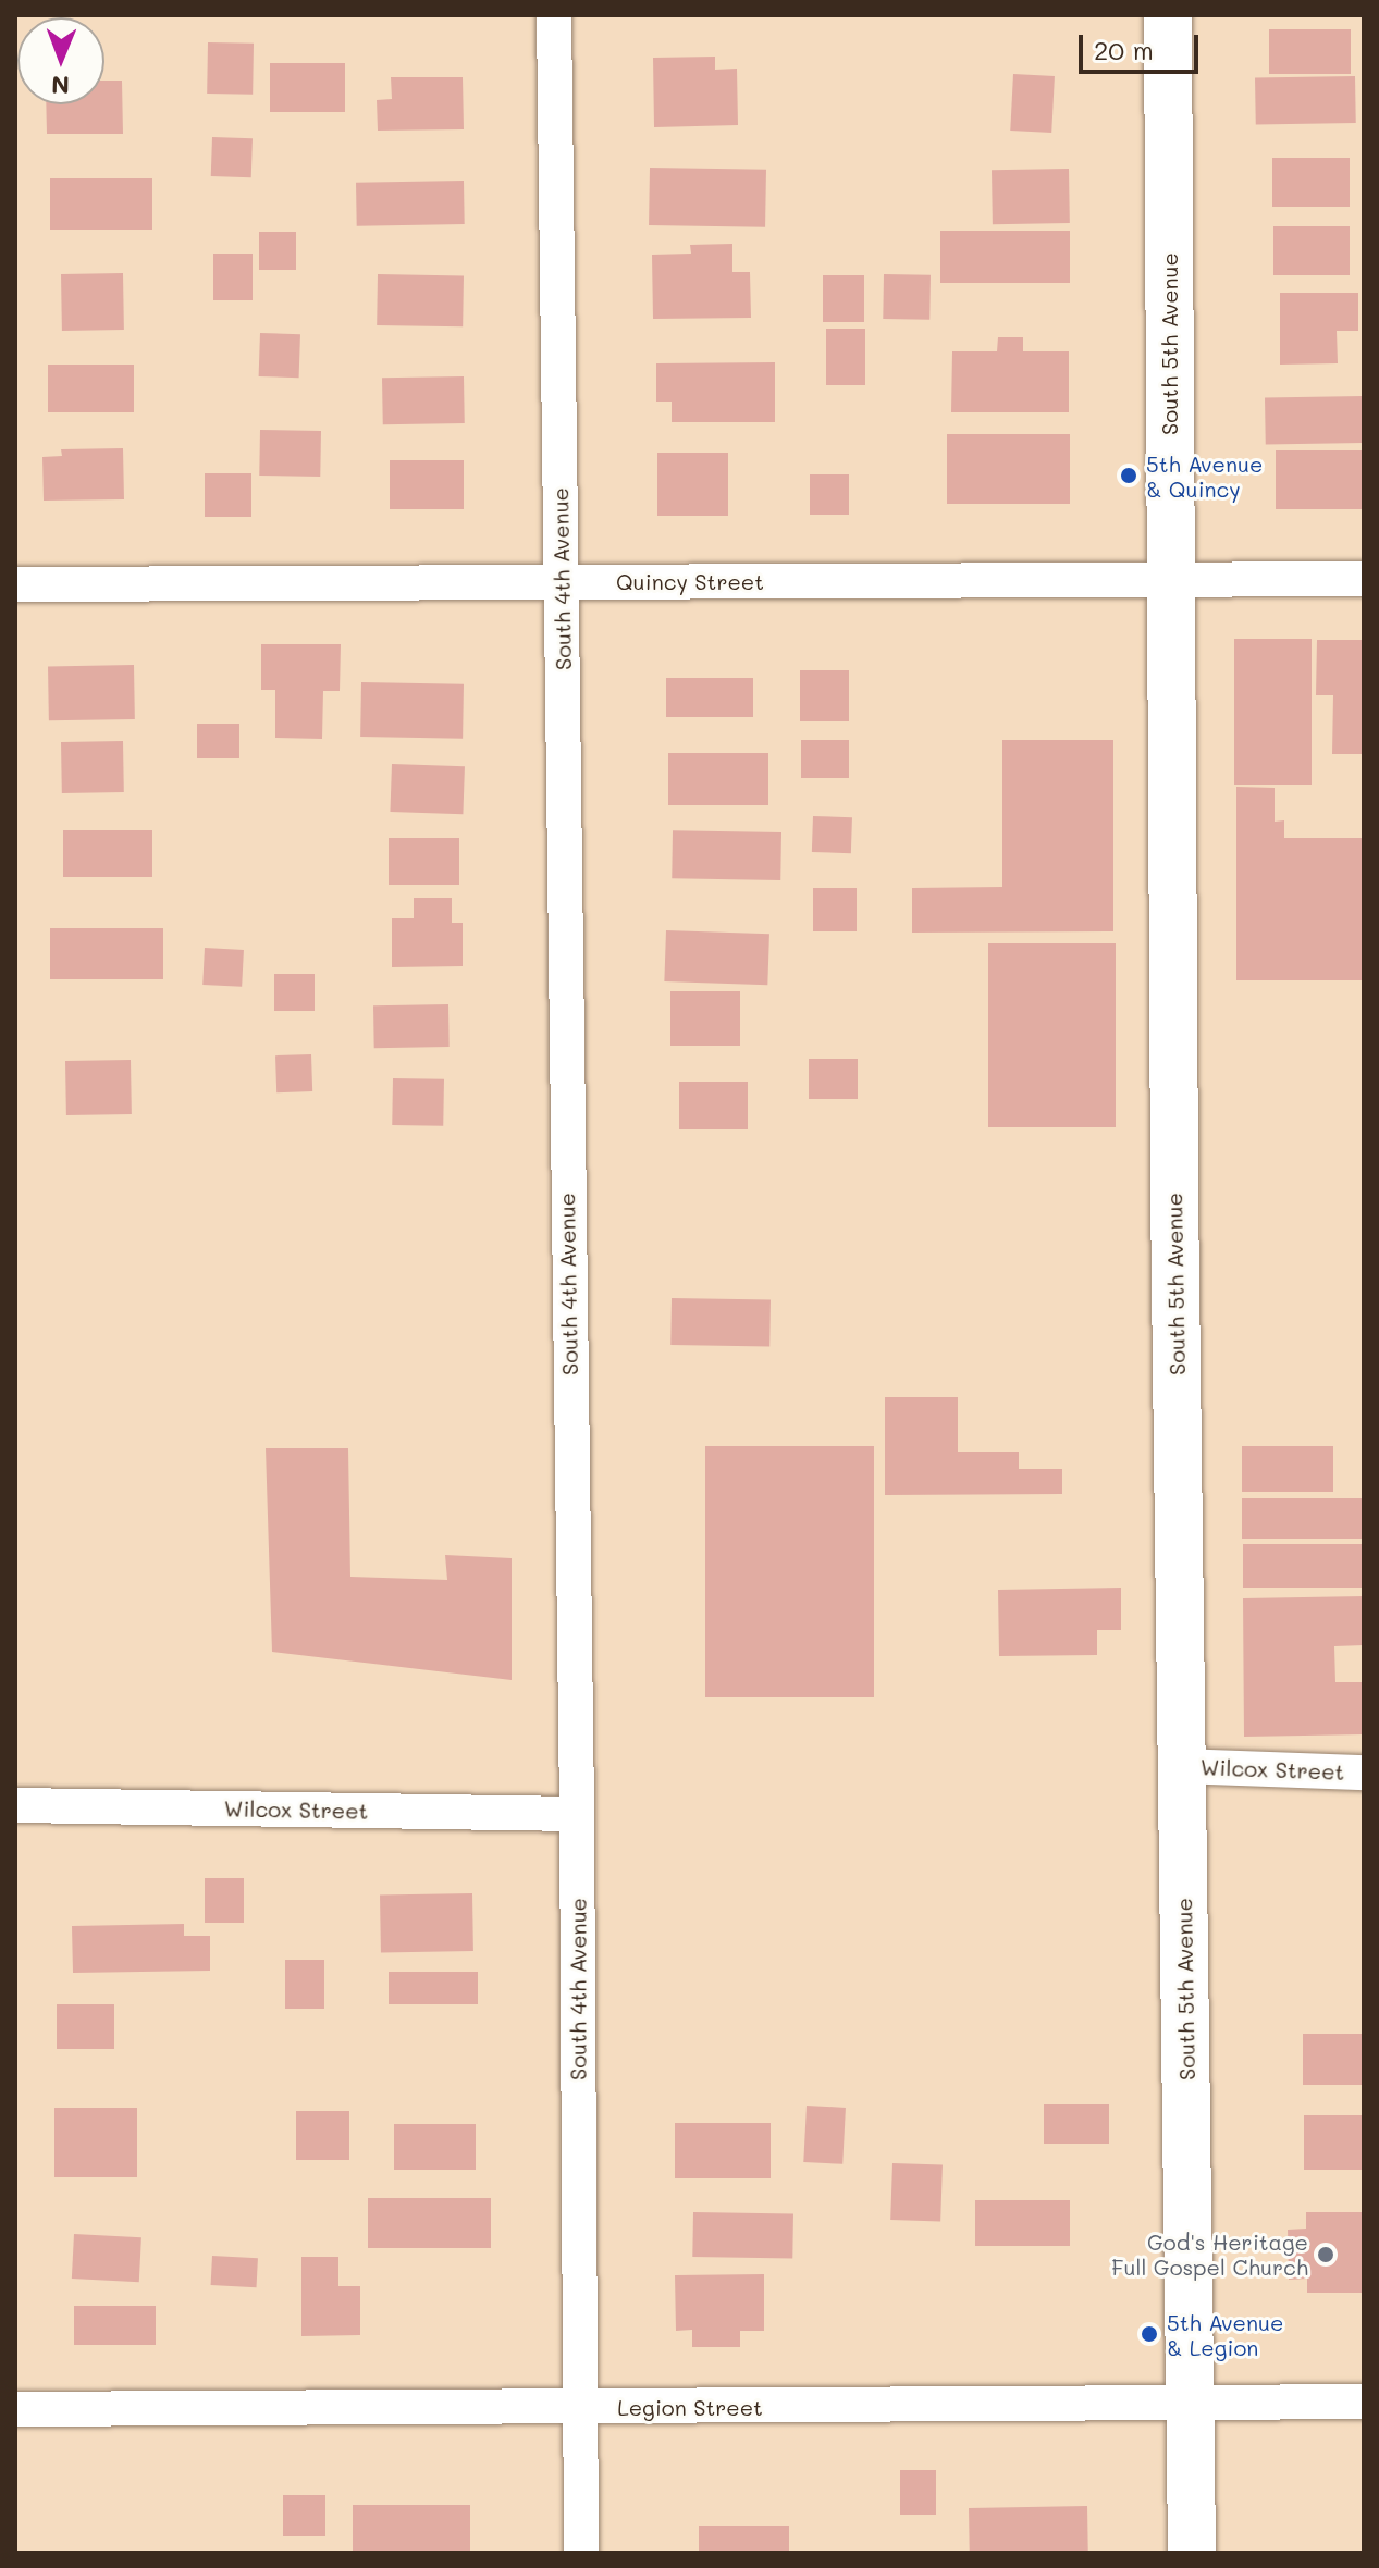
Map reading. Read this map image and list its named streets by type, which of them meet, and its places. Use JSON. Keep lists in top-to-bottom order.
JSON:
{
  "streets": {
    "street": [
      "South 5th Avenue",
      "South 4th Avenue",
      "Quincy Street",
      "Wilcox Street",
      "Legion Street"
    ]
  },
  "crossings": [
    ["South 5th Avenue", "Quincy Street"],
    ["South 5th Avenue", "Wilcox Street"],
    ["South 5th Avenue", "Legion Street"],
    ["South 4th Avenue", "Quincy Street"],
    ["South 4th Avenue", "Wilcox Street"],
    ["South 4th Avenue", "Legion Street"]
  ],
  "places": ["5th Avenue & Quincy", "God's Heritage Full Gospel Church", "5th Avenue & Legion"],
  "scale_bar": "20 m",
  "north": "bottom"
}
